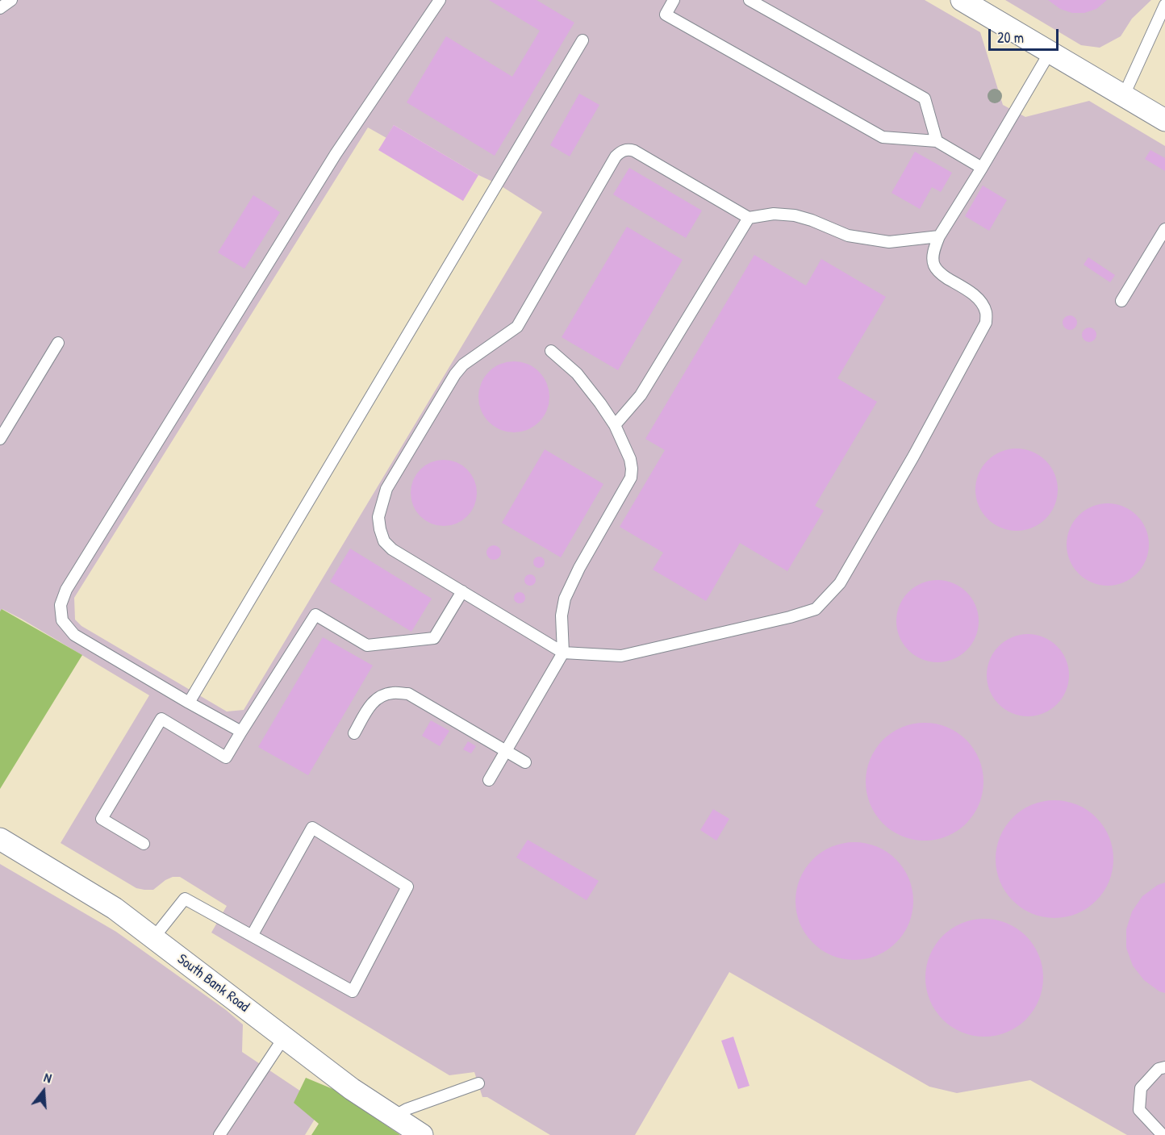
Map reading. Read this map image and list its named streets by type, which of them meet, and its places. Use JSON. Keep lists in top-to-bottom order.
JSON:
{
  "streets": {
    "street": ["South Bank Road"]
  },
  "scale_bar": "20 m",
  "north": "top"
}
